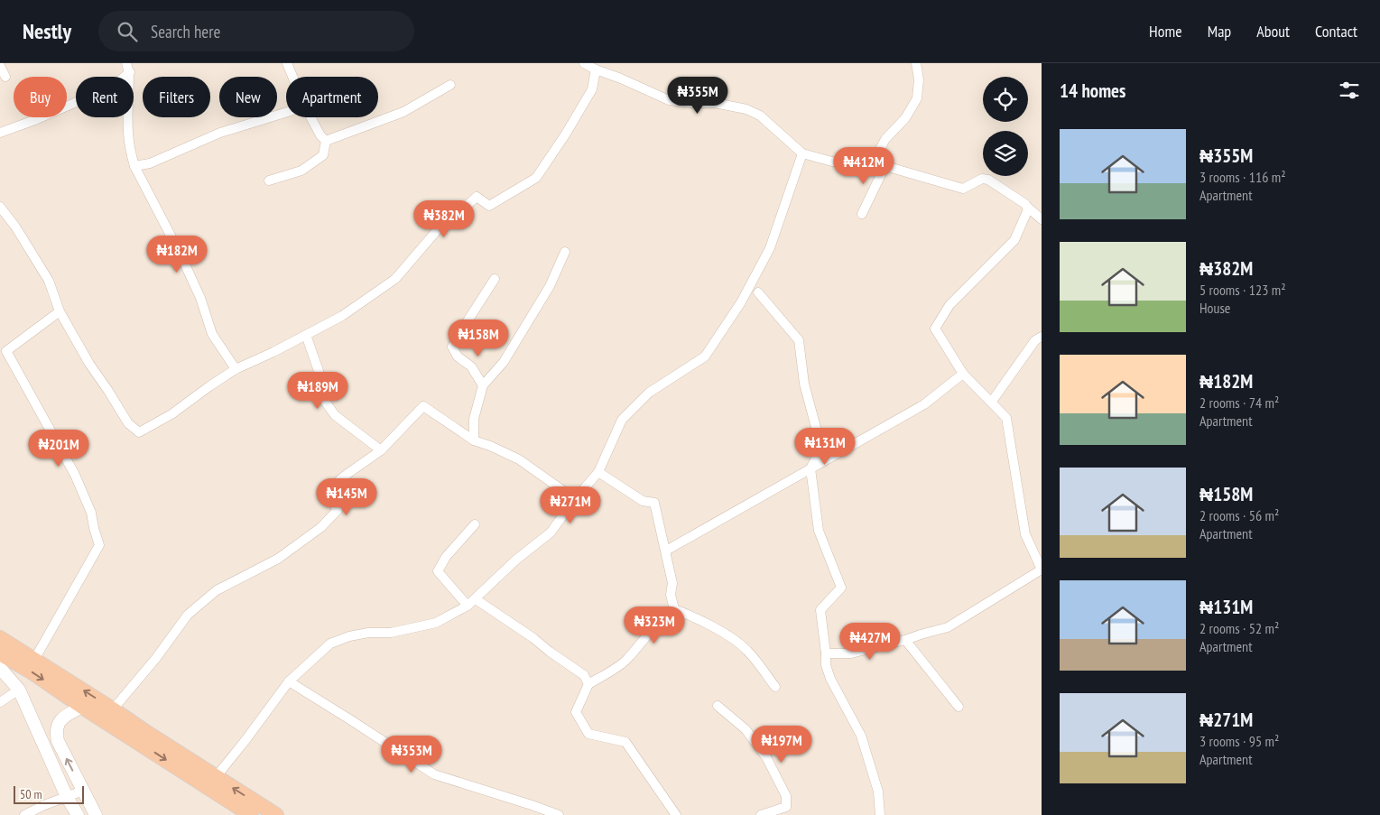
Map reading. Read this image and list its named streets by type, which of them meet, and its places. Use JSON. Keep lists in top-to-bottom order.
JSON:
{
  "scale_bar": "50 m",
  "page": {
    "header": "Nestly",
    "search": "Search here",
    "nav": [
      "Home",
      "Map",
      "About",
      "Contact"
    ],
    "heading": "14 homes",
    "price": [
      "₦355M",
      "₦412M",
      "₦382M",
      "₦182M",
      "₦158M",
      "₦189M",
      "₦131M",
      "₦201M",
      "₦145M",
      "₦271M",
      "₦323M",
      "₦427M",
      "₦197M",
      "₦353M"
    ],
    "chip": [
      "Buy",
      "Rent",
      "Filters",
      "New",
      "Apartment"
    ],
    "list": [
      {
        "name": "₦355M",
        "note": "3 rooms · 116 m² · Apartment"
      },
      {
        "name": "₦382M",
        "note": "5 rooms · 123 m² · House"
      },
      {
        "name": "₦182M",
        "note": "2 rooms · 74 m² · Apartment"
      },
      {
        "name": "₦158M",
        "note": "2 rooms · 56 m² · Apartment"
      },
      {
        "name": "₦131M",
        "note": "2 rooms · 52 m² · Apartment"
      },
      {
        "name": "₦271M",
        "note": "3 rooms · 95 m² · Apartment"
      }
    ],
    "scale": "50 m"
  }
}
